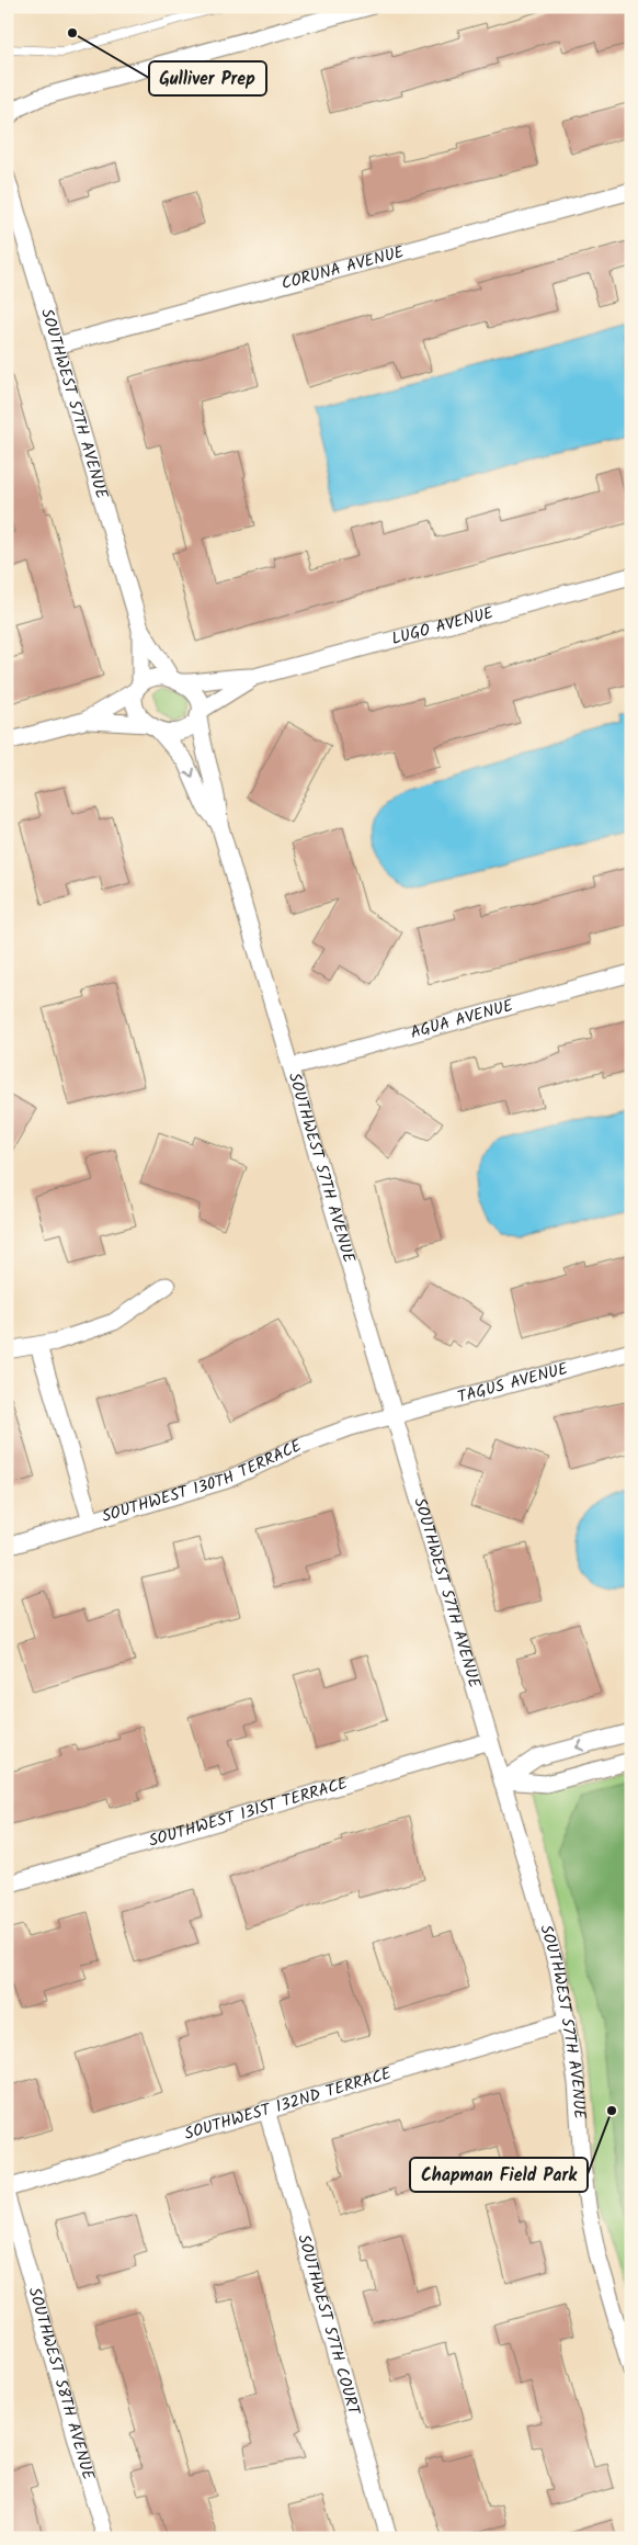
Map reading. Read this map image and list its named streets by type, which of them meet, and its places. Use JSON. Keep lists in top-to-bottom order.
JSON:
{
  "streets": {
    "street": [
      "CORUNA AVENUE",
      "SOUTHWEST 57TH AVENUE",
      "LUGO AVENUE",
      "AGUA AVENUE",
      "TAGUS AVENUE",
      "SOUTHWEST 130TH TERRACE",
      "SOUTHWEST 131ST TERRACE",
      "SOUTHWEST 132ND TERRACE",
      "SOUTHWEST 57TH COURT",
      "SOUTHWEST 58TH AVENUE"
    ]
  },
  "crossings": [
    ["CORUNA AVENUE", "SOUTHWEST 57TH AVENUE"],
    ["SOUTHWEST 57TH AVENUE", "AGUA AVENUE"],
    ["SOUTHWEST 57TH AVENUE", "TAGUS AVENUE"],
    ["SOUTHWEST 57TH AVENUE", "SOUTHWEST 130TH TERRACE"],
    ["SOUTHWEST 57TH AVENUE", "SOUTHWEST 131ST TERRACE"],
    ["SOUTHWEST 57TH AVENUE", "SOUTHWEST 132ND TERRACE"],
    ["TAGUS AVENUE", "SOUTHWEST 130TH TERRACE"],
    ["SOUTHWEST 132ND TERRACE", "SOUTHWEST 57TH COURT"]
  ],
  "places": ["Gulliver Prep", "Chapman Field Park"]
}
